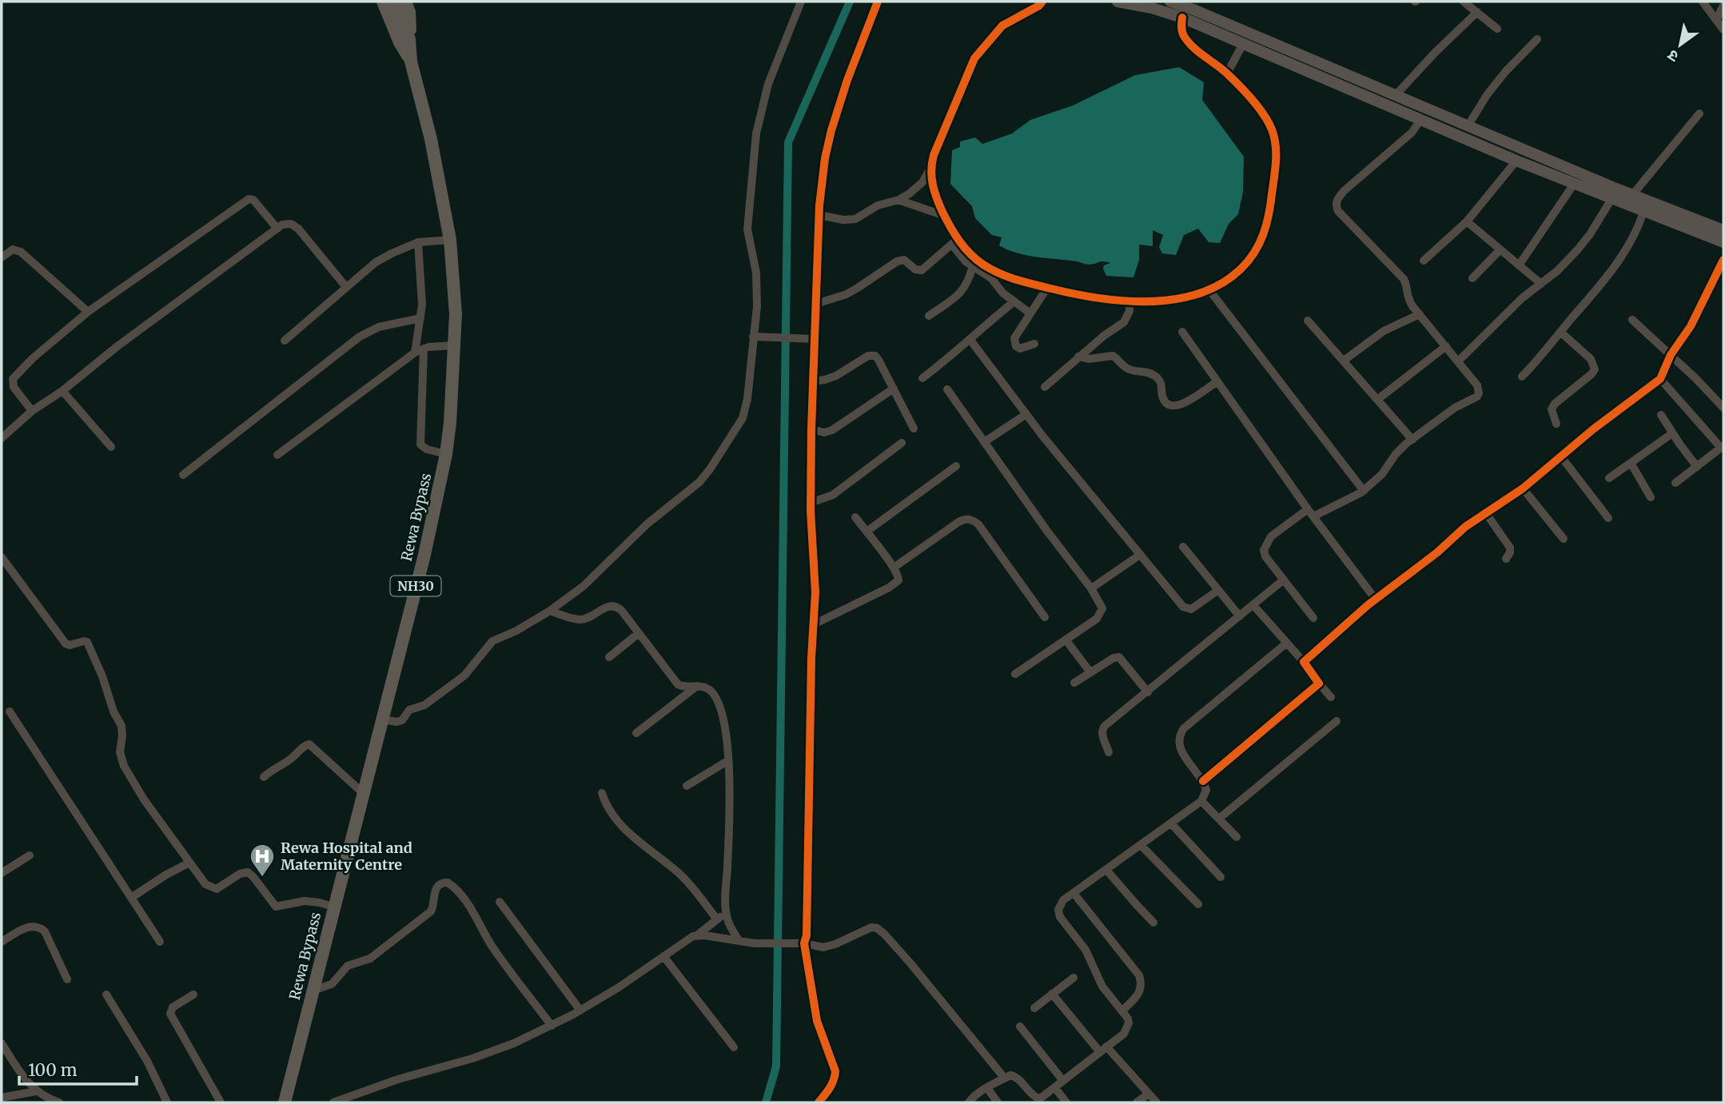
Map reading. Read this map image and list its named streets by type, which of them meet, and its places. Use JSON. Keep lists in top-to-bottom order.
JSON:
{
  "streets": {
    "highway": ["Rewa Bypass", "NH30"]
  },
  "places": {
    "hospital": ["Rewa Hospital and Maternity Centre"]
  },
  "scale_bar": "100 m",
  "north": "bottom left"
}
